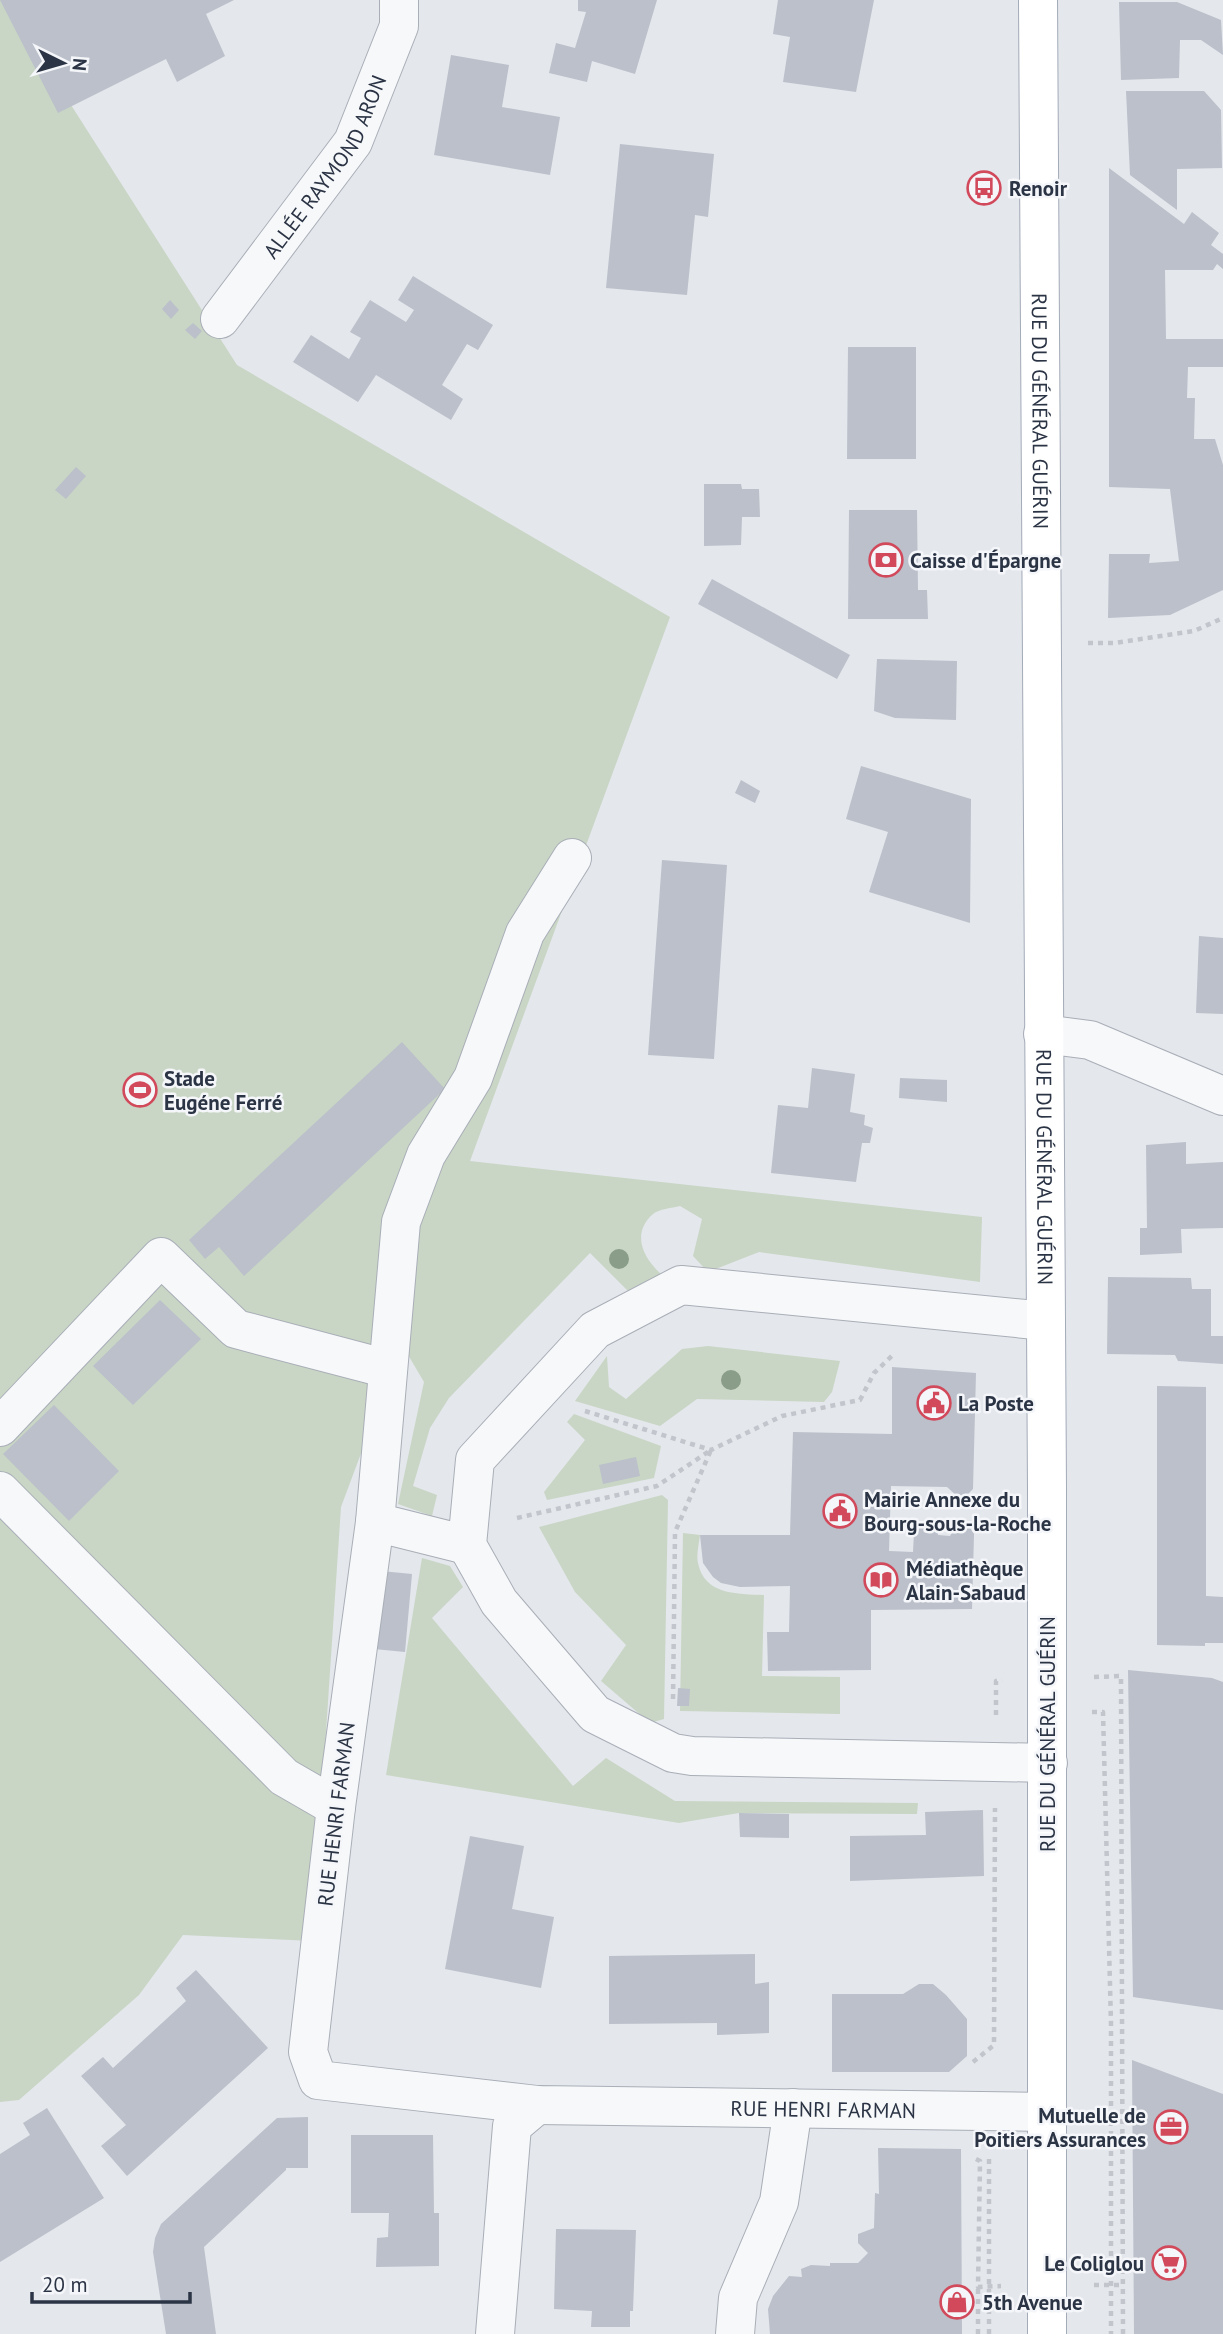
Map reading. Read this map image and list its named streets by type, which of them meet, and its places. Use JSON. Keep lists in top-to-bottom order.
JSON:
{
  "streets": {
    "main road": ["RUE DU GÉNÉRAL GUÉRIN"],
    "street": ["ALLÉE RAYMOND ARON", "RUE HENRI FARMAN"]
  },
  "crossings": [
    ["RUE DU GÉNÉRAL GUÉRIN", "RUE HENRI FARMAN"]
  ],
  "places": {
    "bus stop": ["Renoir"],
    "bank": ["Caisse d'Épargne"],
    "sports": ["Stade Eugéne Ferré"],
    "public building": ["La Poste", "Mairie Annexe du Bourg-sous-la-Roche"],
    "library": ["Médiathèque Alain-Sabaud"],
    "office": ["Mutuelle de Poitiers Assurances"],
    "supermarket": ["Le Coliglou"],
    "shop": ["5th Avenue"]
  },
  "scale_bar": "20 m",
  "north": "right"
}
